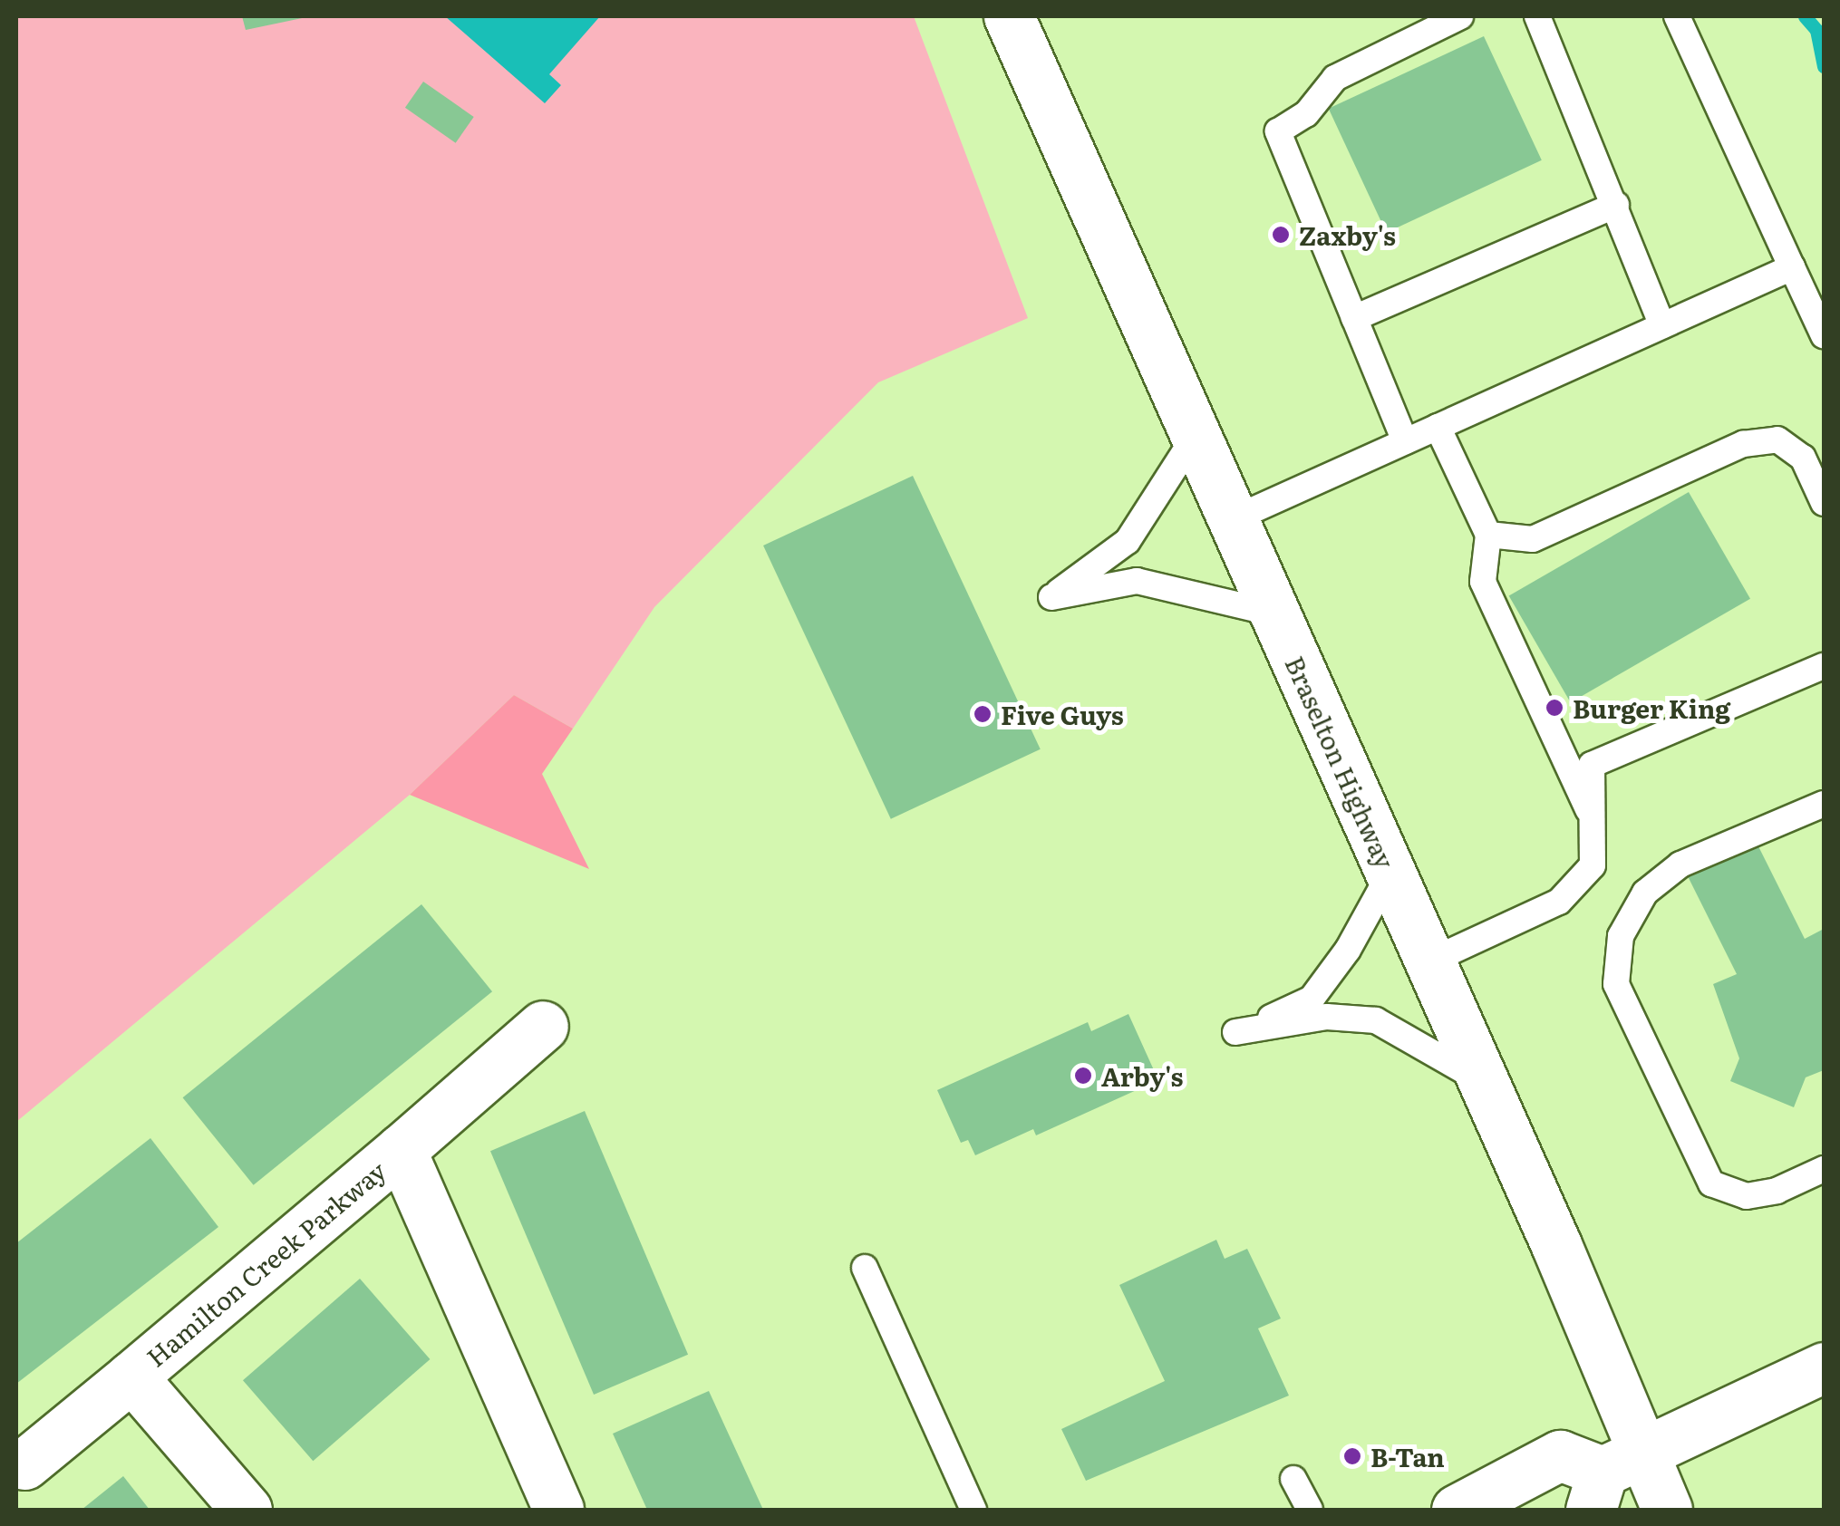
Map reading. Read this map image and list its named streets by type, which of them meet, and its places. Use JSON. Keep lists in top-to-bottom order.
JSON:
{
  "streets": {
    "main road": ["Braselton Highway", "Hamilton Creek Parkway"]
  },
  "places": [
    "Zaxby's",
    "Burger King",
    "Five Guys",
    "Arby's",
    "B-Tan"
  ]
}
